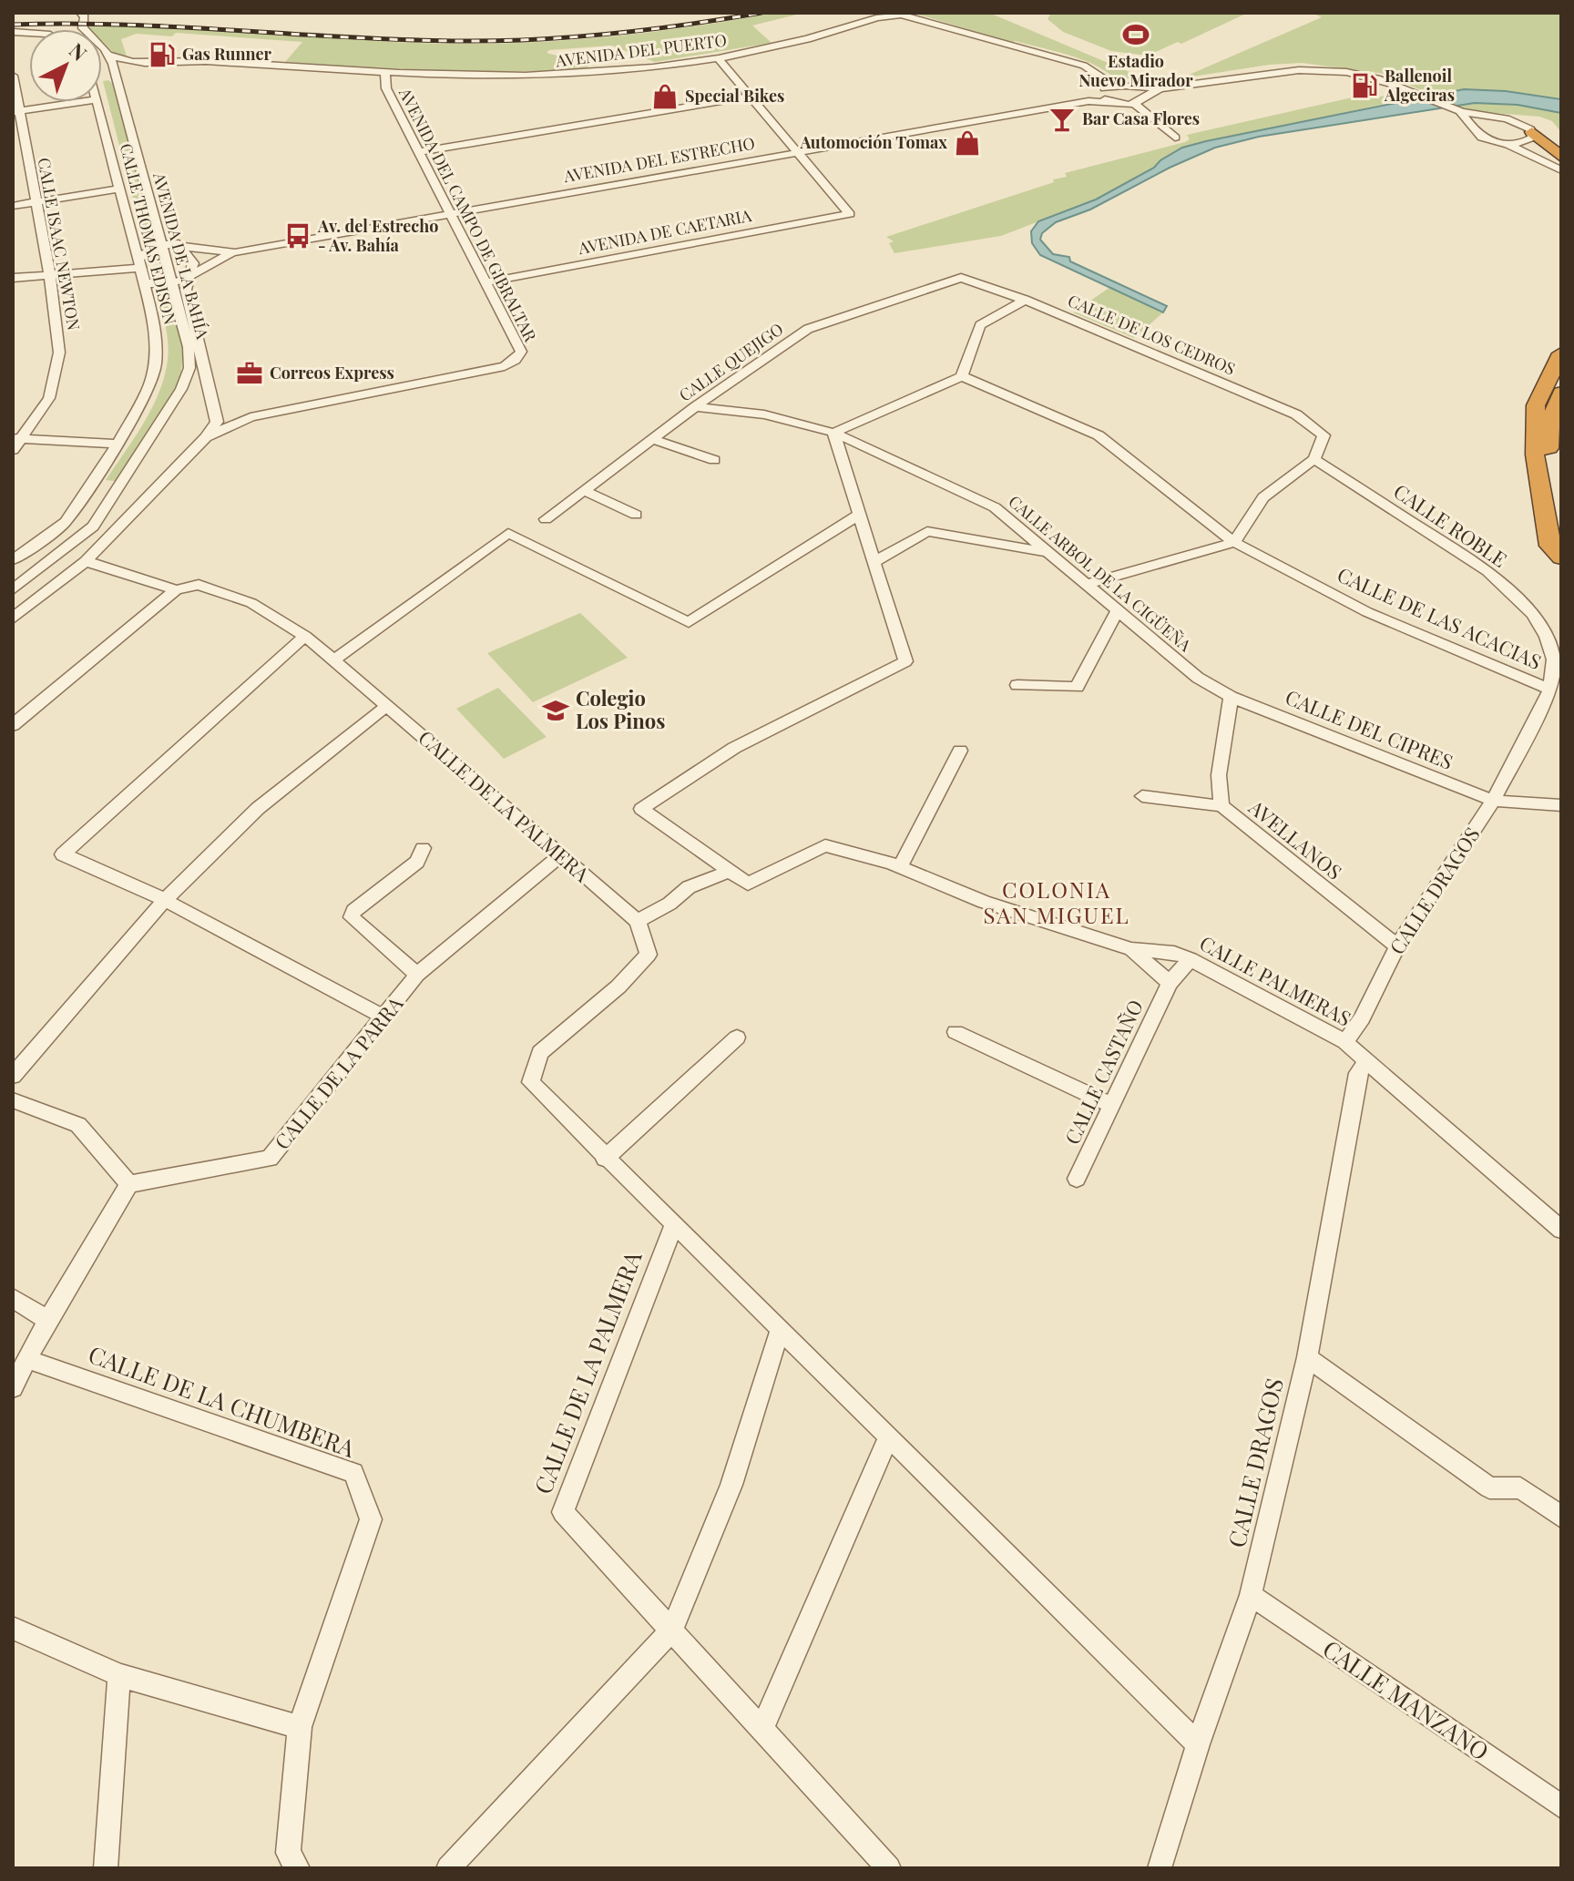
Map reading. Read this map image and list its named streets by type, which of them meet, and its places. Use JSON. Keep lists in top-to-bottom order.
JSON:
{
  "streets": {
    "street": [
      "AVENIDA DEL PUERTO",
      "AVENIDA DEL ESTRECHO",
      "AVENIDA DEL CAMPO DE GIBRALTAR",
      "AVENIDA DE CAETARIA",
      "CALLE THOMAS EDISON",
      "CALLE ISAAC NEWTON",
      "AVENIDA DE LA BAHÍA",
      "CALLE DE LOS CEDROS",
      "CALLE QUEJIGO",
      "CALLE ROBLE",
      "CALLE ARBOL DE LA CIGÜEÑA",
      "CALLE DE LAS ACACIAS",
      "CALLE DEL CIPRES",
      "CALLE DE LA PALMERA",
      "AVELLANOS",
      "CALLE DRAGOS",
      "CALLE PALMERAS",
      "CALLE CASTAÑO",
      "CALLE DE LA PARRA",
      "CALLE DE LA CHUMBERA",
      "CALLE MANZANO"
    ]
  },
  "crossings": [
    ["AVENIDA DEL PUERTO", "AVENIDA DEL ESTRECHO"],
    ["AVENIDA DEL PUERTO", "AVENIDA DEL CAMPO DE GIBRALTAR"],
    ["AVENIDA DEL PUERTO", "AVENIDA DE LA BAHÍA"],
    ["AVENIDA DEL ESTRECHO", "AVENIDA DEL CAMPO DE GIBRALTAR"],
    ["AVENIDA DEL ESTRECHO", "AVENIDA DE CAETARIA"],
    ["AVENIDA DEL CAMPO DE GIBRALTAR", "AVENIDA DE CAETARIA"],
    ["AVENIDA DEL CAMPO DE GIBRALTAR", "AVENIDA DE LA BAHÍA"],
    ["CALLE DE LOS CEDROS", "CALLE QUEJIGO"],
    ["CALLE DE LOS CEDROS", "CALLE ROBLE"],
    ["CALLE QUEJIGO", "CALLE ARBOL DE LA CIGÜEÑA"],
    ["CALLE ROBLE", "CALLE DE LAS ACACIAS"],
    ["CALLE ROBLE", "CALLE DEL CIPRES"],
    ["CALLE ROBLE", "CALLE DRAGOS"],
    ["CALLE ARBOL DE LA CIGÜEÑA", "CALLE DEL CIPRES"],
    ["CALLE ARBOL DE LA CIGÜEÑA", "AVELLANOS"],
    ["CALLE DEL CIPRES", "AVELLANOS"],
    ["CALLE DEL CIPRES", "CALLE DRAGOS"],
    ["CALLE DE LA PALMERA", "CALLE DE LA PARRA"],
    ["AVELLANOS", "CALLE DRAGOS"],
    ["CALLE DRAGOS", "CALLE PALMERAS"],
    ["CALLE DRAGOS", "CALLE MANZANO"],
    ["CALLE PALMERAS", "CALLE CASTAÑO"]
  ],
  "districts": ["COLONIA SAN MIGUEL"],
  "places": {
    "sports": ["Estadio Nuevo Mirador"],
    "fuel station": ["Gas Runner", "Ballenoil Algeciras"],
    "shop": ["Special Bikes", "Automoción Tomax"],
    "bar": ["Bar Casa Flores"],
    "bus stop": ["Av. del Estrecho - Av. Bahía"],
    "office": ["Correos Express"],
    "school or university": ["Colegio Los Pinos"]
  },
  "north": "top right"
}
